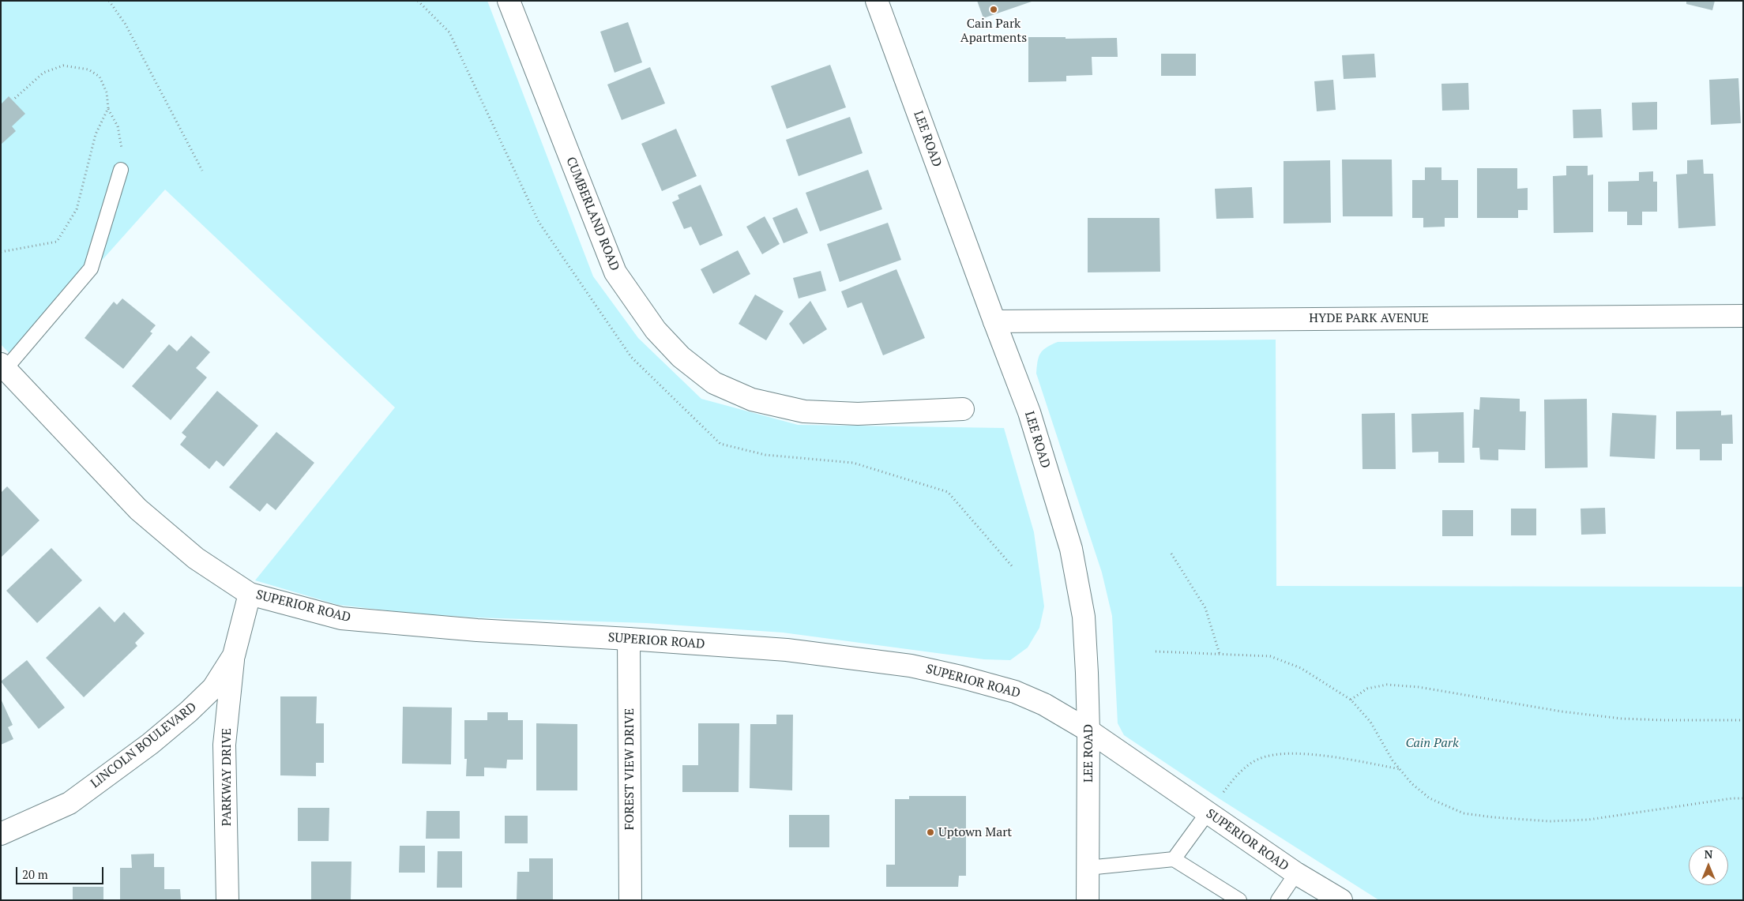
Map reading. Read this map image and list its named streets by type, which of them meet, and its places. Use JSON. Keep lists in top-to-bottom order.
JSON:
{
  "streets": {
    "street": [
      "LEE ROAD",
      "CUMBERLAND ROAD",
      "HYDE PARK AVENUE",
      "SUPERIOR ROAD",
      "LINCOLN BOULEVARD",
      "FOREST VIEW DRIVE",
      "PARKWAY DRIVE"
    ]
  },
  "crossings": [
    ["LEE ROAD", "HYDE PARK AVENUE"],
    ["LEE ROAD", "SUPERIOR ROAD"],
    ["SUPERIOR ROAD", "LINCOLN BOULEVARD"],
    ["SUPERIOR ROAD", "FOREST VIEW DRIVE"],
    ["LINCOLN BOULEVARD", "PARKWAY DRIVE"]
  ],
  "parks": ["Cain Park"],
  "places": ["Cain Park Apartments", "Uptown Mart"],
  "scale_bar": "20 m",
  "north": "top"
}
